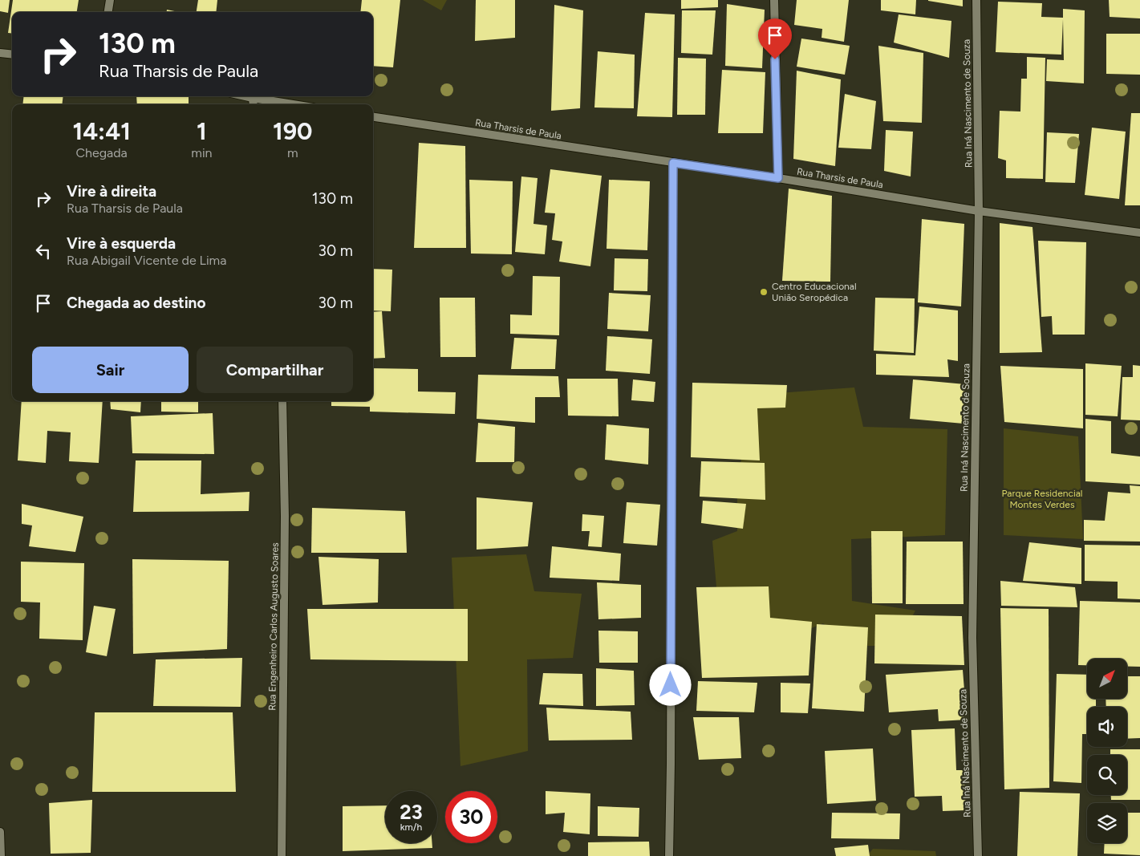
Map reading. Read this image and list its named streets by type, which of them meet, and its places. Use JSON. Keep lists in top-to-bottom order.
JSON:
{
  "streets": {
    "street": ["Rua Iná Nascimento de Souza", "Rua Tharsis de Paula", "Rua Engenheiro Carlos Augusto Soares"]
  },
  "crossings": [
    ["Rua Iná Nascimento de Souza", "Rua Tharsis de Paula"]
  ],
  "parks": ["Parque Residencial Montes Verdes"],
  "places": ["Centro Educacional União Seropédica"],
  "north": "top right",
  "page": {
    "turn": ["130 m", "Rua Tharsis de Paula"],
    "eta": [
      "14:41",
      "Chegada",
      "1",
      "min",
      "190",
      "m"
    ],
    "list": [
      {
        "name": "Vire à direita",
        "note": "Rua Tharsis de Paula",
        "value": "130 m"
      },
      {
        "name": "Vire à esquerda",
        "note": "Rua Abigail Vicente de Lima",
        "value": "30 m"
      },
      {
        "name": "Chegada ao destino",
        "value": "30 m"
      }
    ],
    "buttons": ["Sair", "Compartilhar"],
    "speed": "23 km/h",
    "limit": "30"
  }
}
